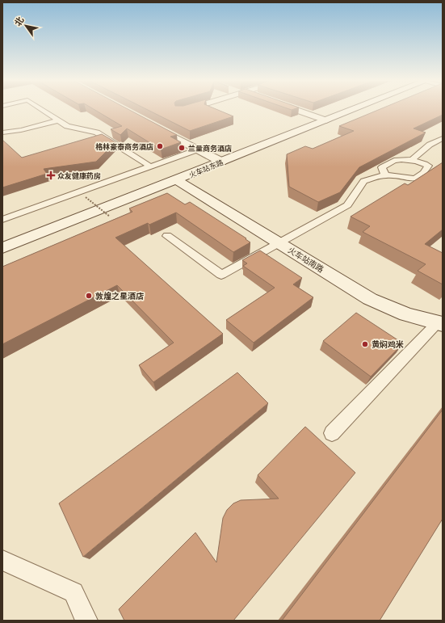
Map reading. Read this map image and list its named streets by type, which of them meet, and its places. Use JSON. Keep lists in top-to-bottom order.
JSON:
{
  "streets": {
    "main road": ["火车站东路", "火车站南路"]
  },
  "crossings": [
    ["火车站东路", "火车站南路"]
  ],
  "places": {
    "other": [
      "格林豪泰商务酒店",
      "兰量商务酒店",
      "敦煌之星酒店",
      "黄焖鸡米"
    ],
    "health": ["众友健康药房"]
  },
  "north": "top left"
}
